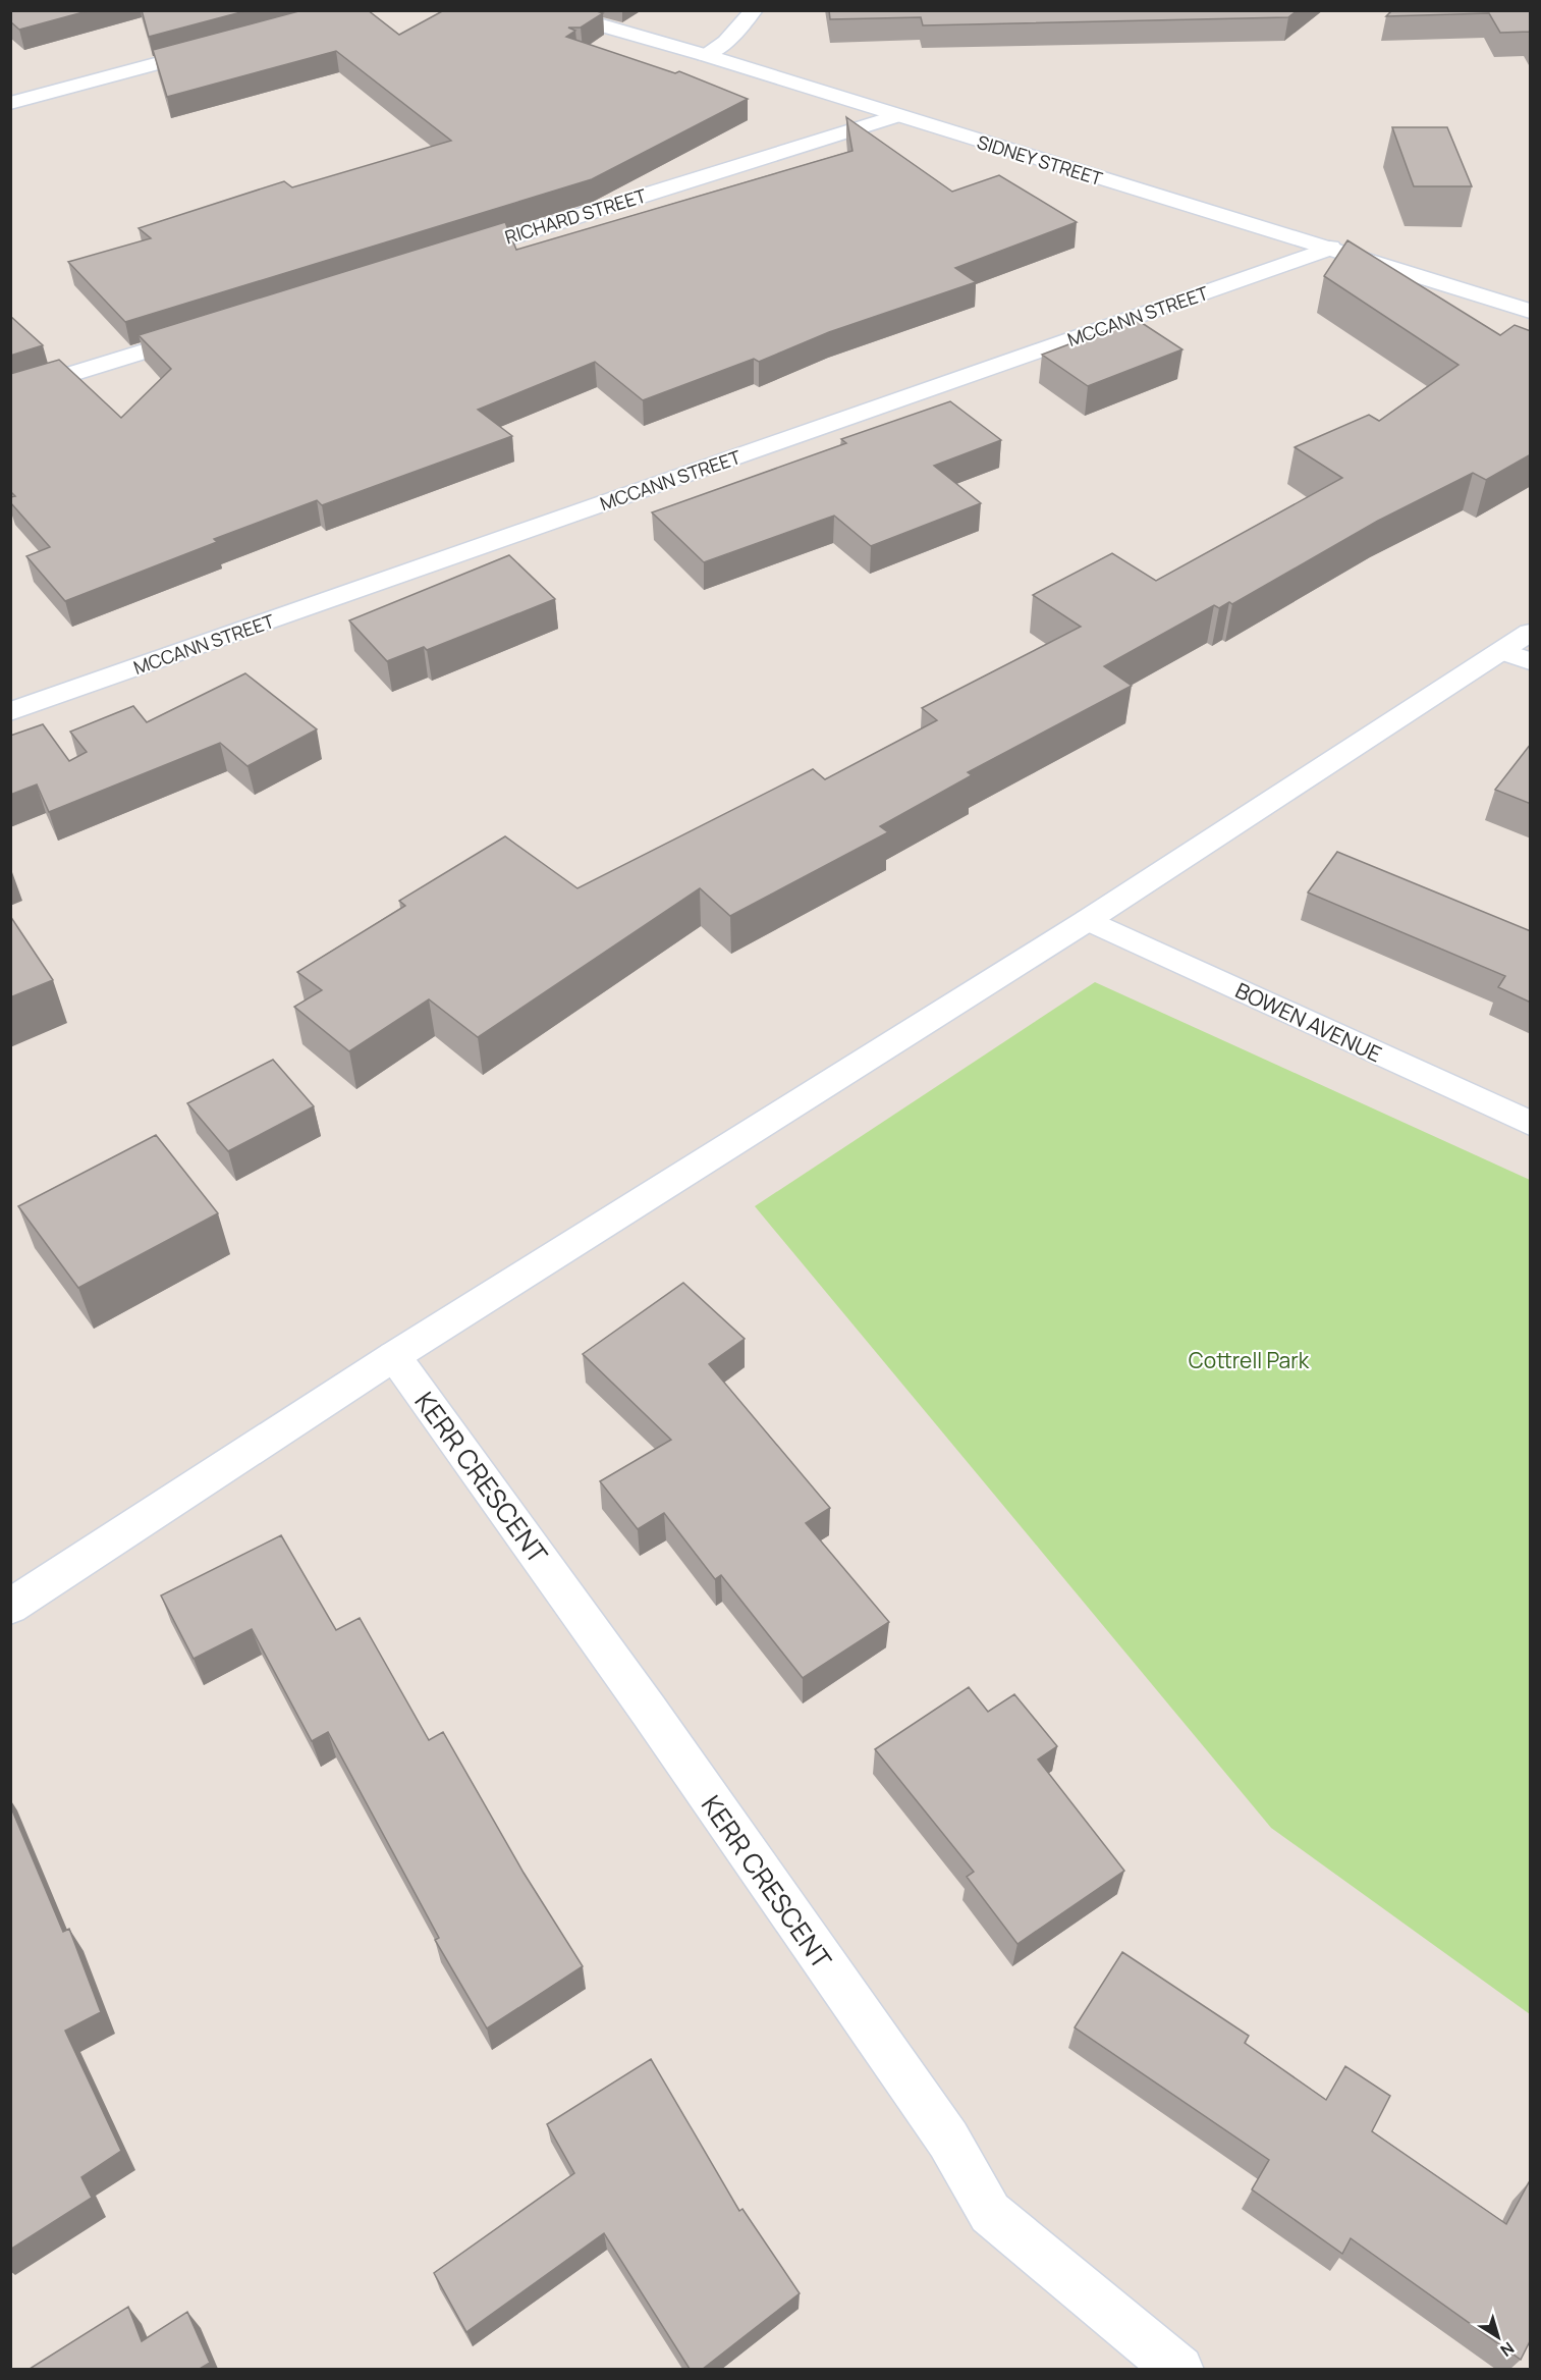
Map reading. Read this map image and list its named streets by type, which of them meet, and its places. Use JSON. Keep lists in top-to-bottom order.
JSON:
{
  "streets": {
    "street": [
      "SIDNEY STREET",
      "RICHARD STREET",
      "MCCANN STREET",
      "BOWEN AVENUE",
      "KERR CRESCENT"
    ]
  },
  "crossings": [
    ["SIDNEY STREET", "RICHARD STREET"],
    ["SIDNEY STREET", "MCCANN STREET"]
  ],
  "parks": ["Cottrell Park"],
  "north": "bottom right"
}
